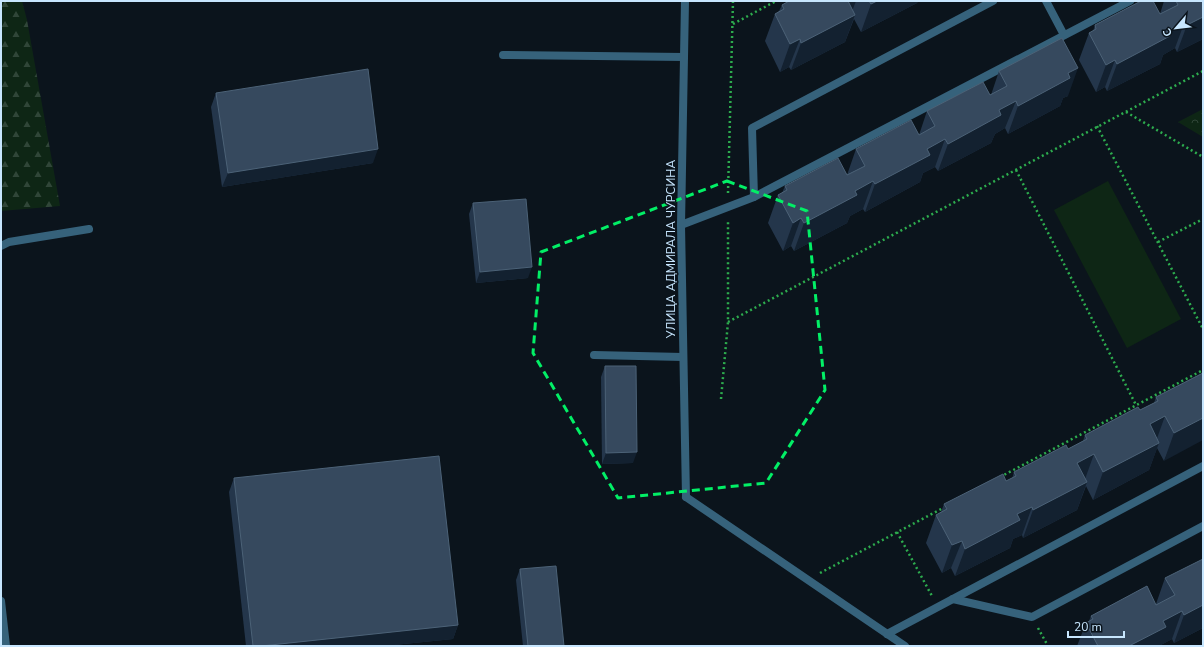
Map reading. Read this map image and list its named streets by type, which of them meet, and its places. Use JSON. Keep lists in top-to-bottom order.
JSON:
{
  "streets": {
    "street": ["УЛИЦА АДМИРАЛА ЧУРСИНА"]
  },
  "scale_bar": "20 m",
  "north": "bottom left"
}
